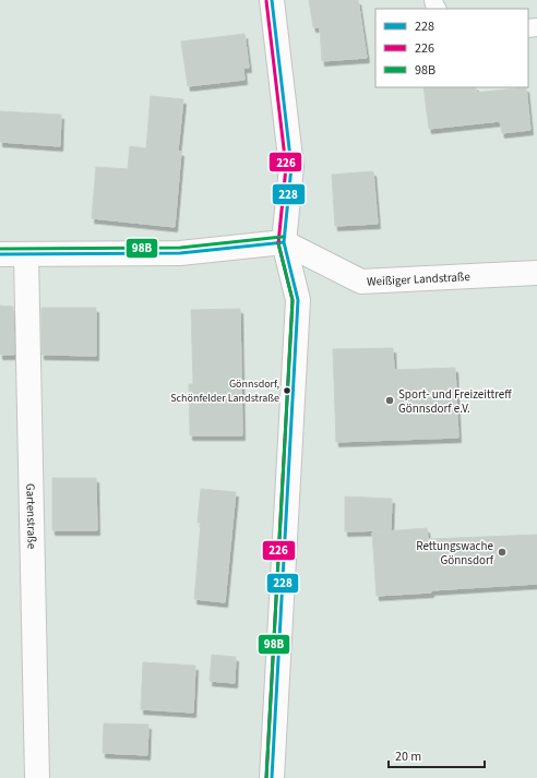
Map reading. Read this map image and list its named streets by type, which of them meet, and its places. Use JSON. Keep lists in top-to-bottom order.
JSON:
{
  "streets": {
    "street": ["Weißiger Landstraße", "Gartenstraße"]
  },
  "places": ["Gönnsdorf, Schönfelder Landstraße", "Sport- und Freizeittreff Gönnsdorf e.V.", "Rettungswache Gönnsdorf"],
  "lines": ["transit line 228", "transit line 226", "transit line 98B"],
  "legend": ["228", "226", "98B"],
  "scale_bar": "20 m"
}
